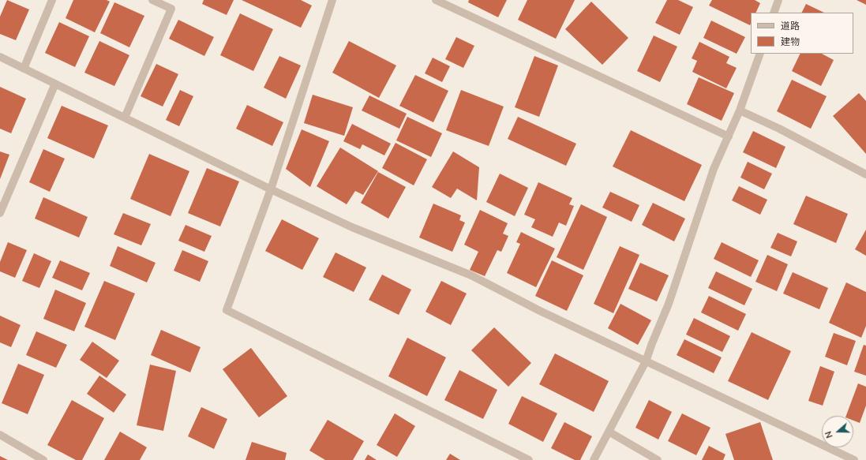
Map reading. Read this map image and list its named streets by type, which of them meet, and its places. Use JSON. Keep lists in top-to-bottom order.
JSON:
{
  "legend": ["道路", "建物"],
  "north": "left"
}
